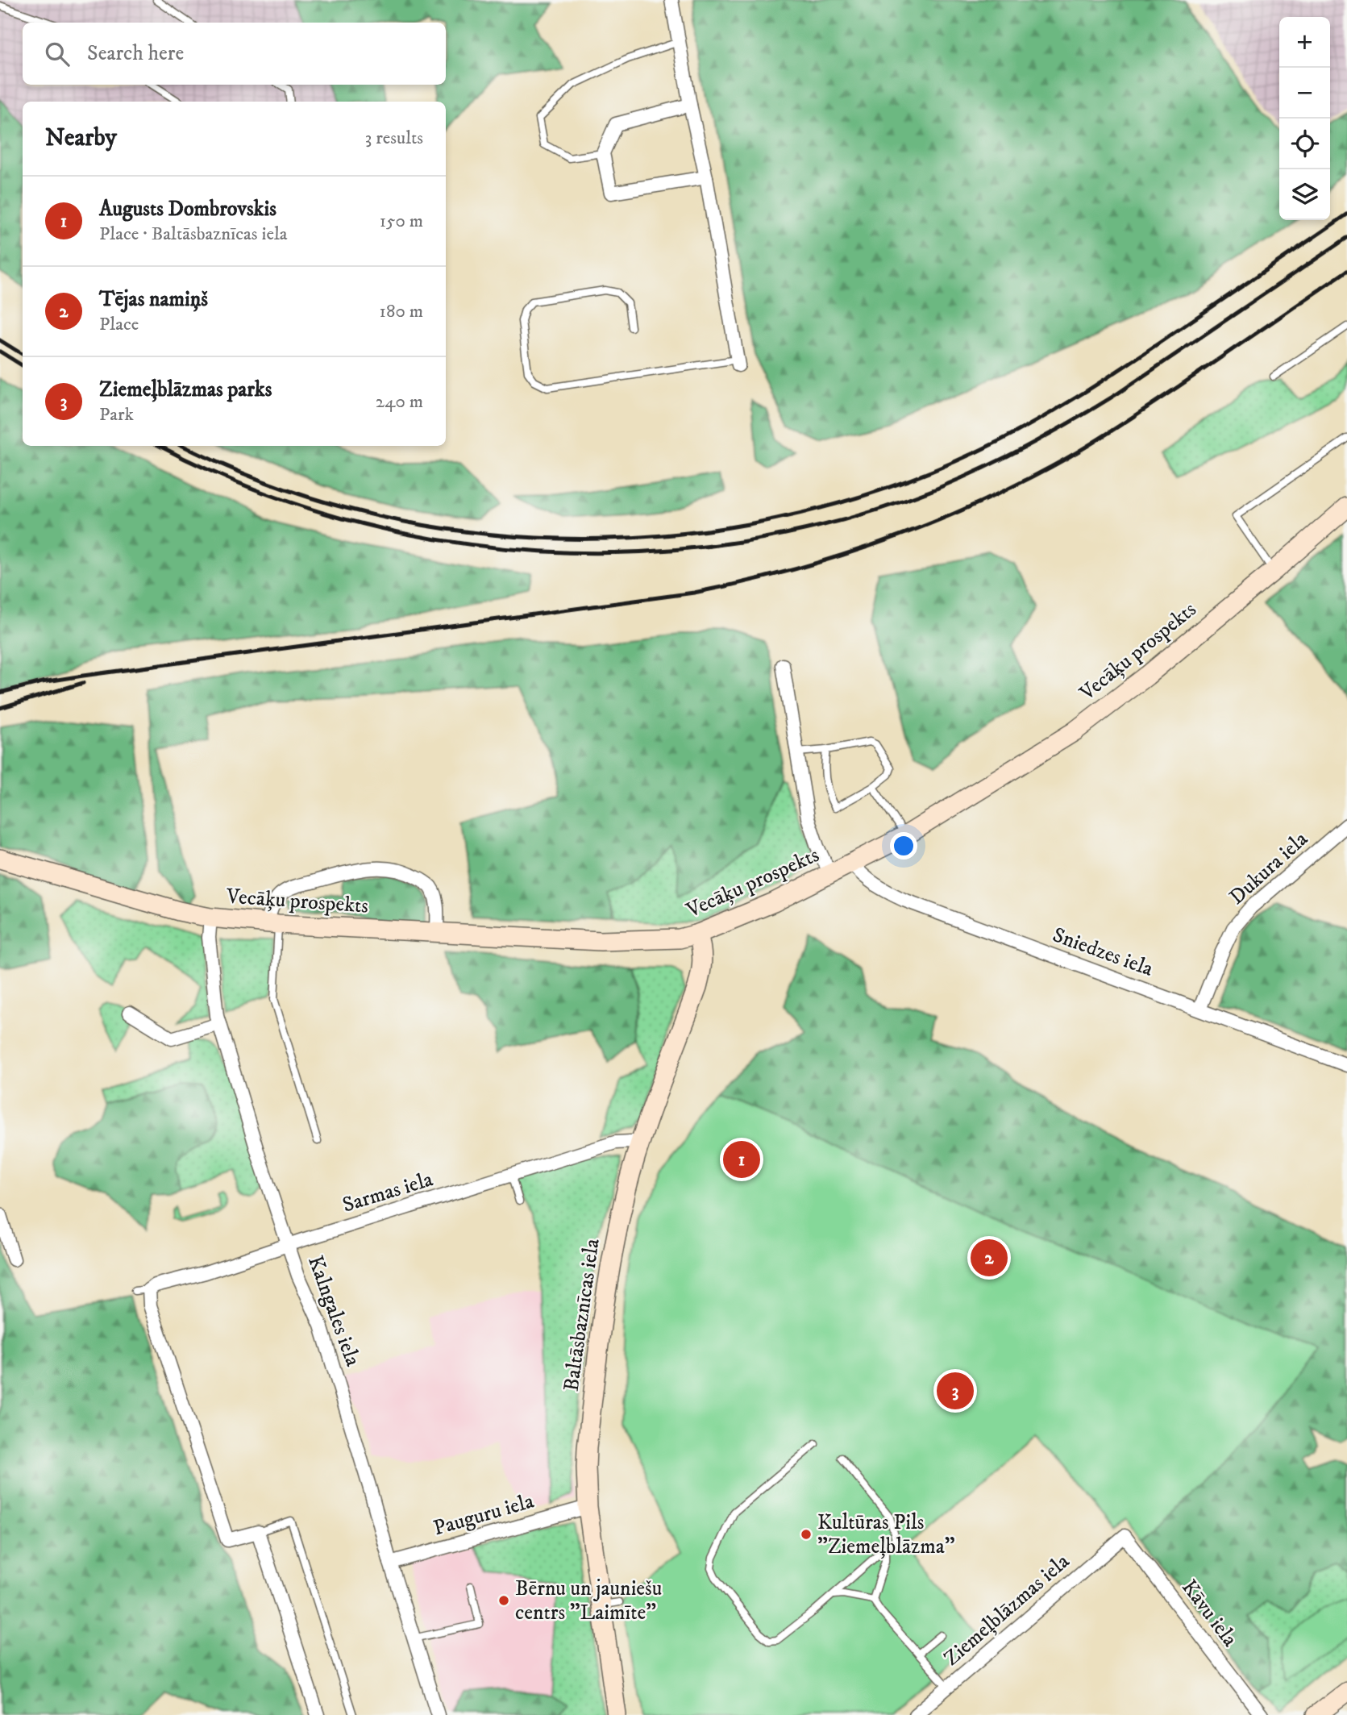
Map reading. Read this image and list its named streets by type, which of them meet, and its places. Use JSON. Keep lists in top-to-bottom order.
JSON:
{
  "streets": {
    "main road": ["Vecāķu prospekts", "Baltāsbaznīcas iela"],
    "street": [
      "Dukura iela",
      "Sniedzes iela",
      "Sarmas iela",
      "Kalngales iela",
      "Pauguru iela",
      "Ziemeļblāzmas iela",
      "Kāvu iela"
    ]
  },
  "crossings": [
    ["Vecāķu prospekts", "Sniedzes iela"],
    ["Vecāķu prospekts", "Kalngales iela"],
    ["Vecāķu prospekts", "Baltāsbaznīcas iela"],
    ["Dukura iela", "Sniedzes iela"],
    ["Sarmas iela", "Kalngales iela"],
    ["Sarmas iela", "Baltāsbaznīcas iela"],
    ["Kalngales iela", "Pauguru iela"],
    ["Baltāsbaznīcas iela", "Pauguru iela"],
    ["Ziemeļblāzmas iela", "Kāvu iela"]
  ],
  "places": ["Kultūras Pils \"Ziemeļblāzma\"", "Bērnu un jauniešu centrs \"Laimīte\""],
  "page": {
    "map_buttons": ["+", "−"],
    "search": "Search here",
    "heading": ["Nearby", "3 results"],
    "list": [
      {
        "mark": "1",
        "name": "Augusts Dombrovskis",
        "note": "Place · Baltāsbaznīcas iela",
        "value": "150 m"
      },
      {
        "mark": "2",
        "name": "Tējas namiņš",
        "note": "Place",
        "value": "180 m"
      },
      {
        "mark": "3",
        "name": "Ziemeļblāzmas parks",
        "note": "Park",
        "value": "240 m"
      }
    ],
    "pins": ["1", "2", "3"]
  }
}
